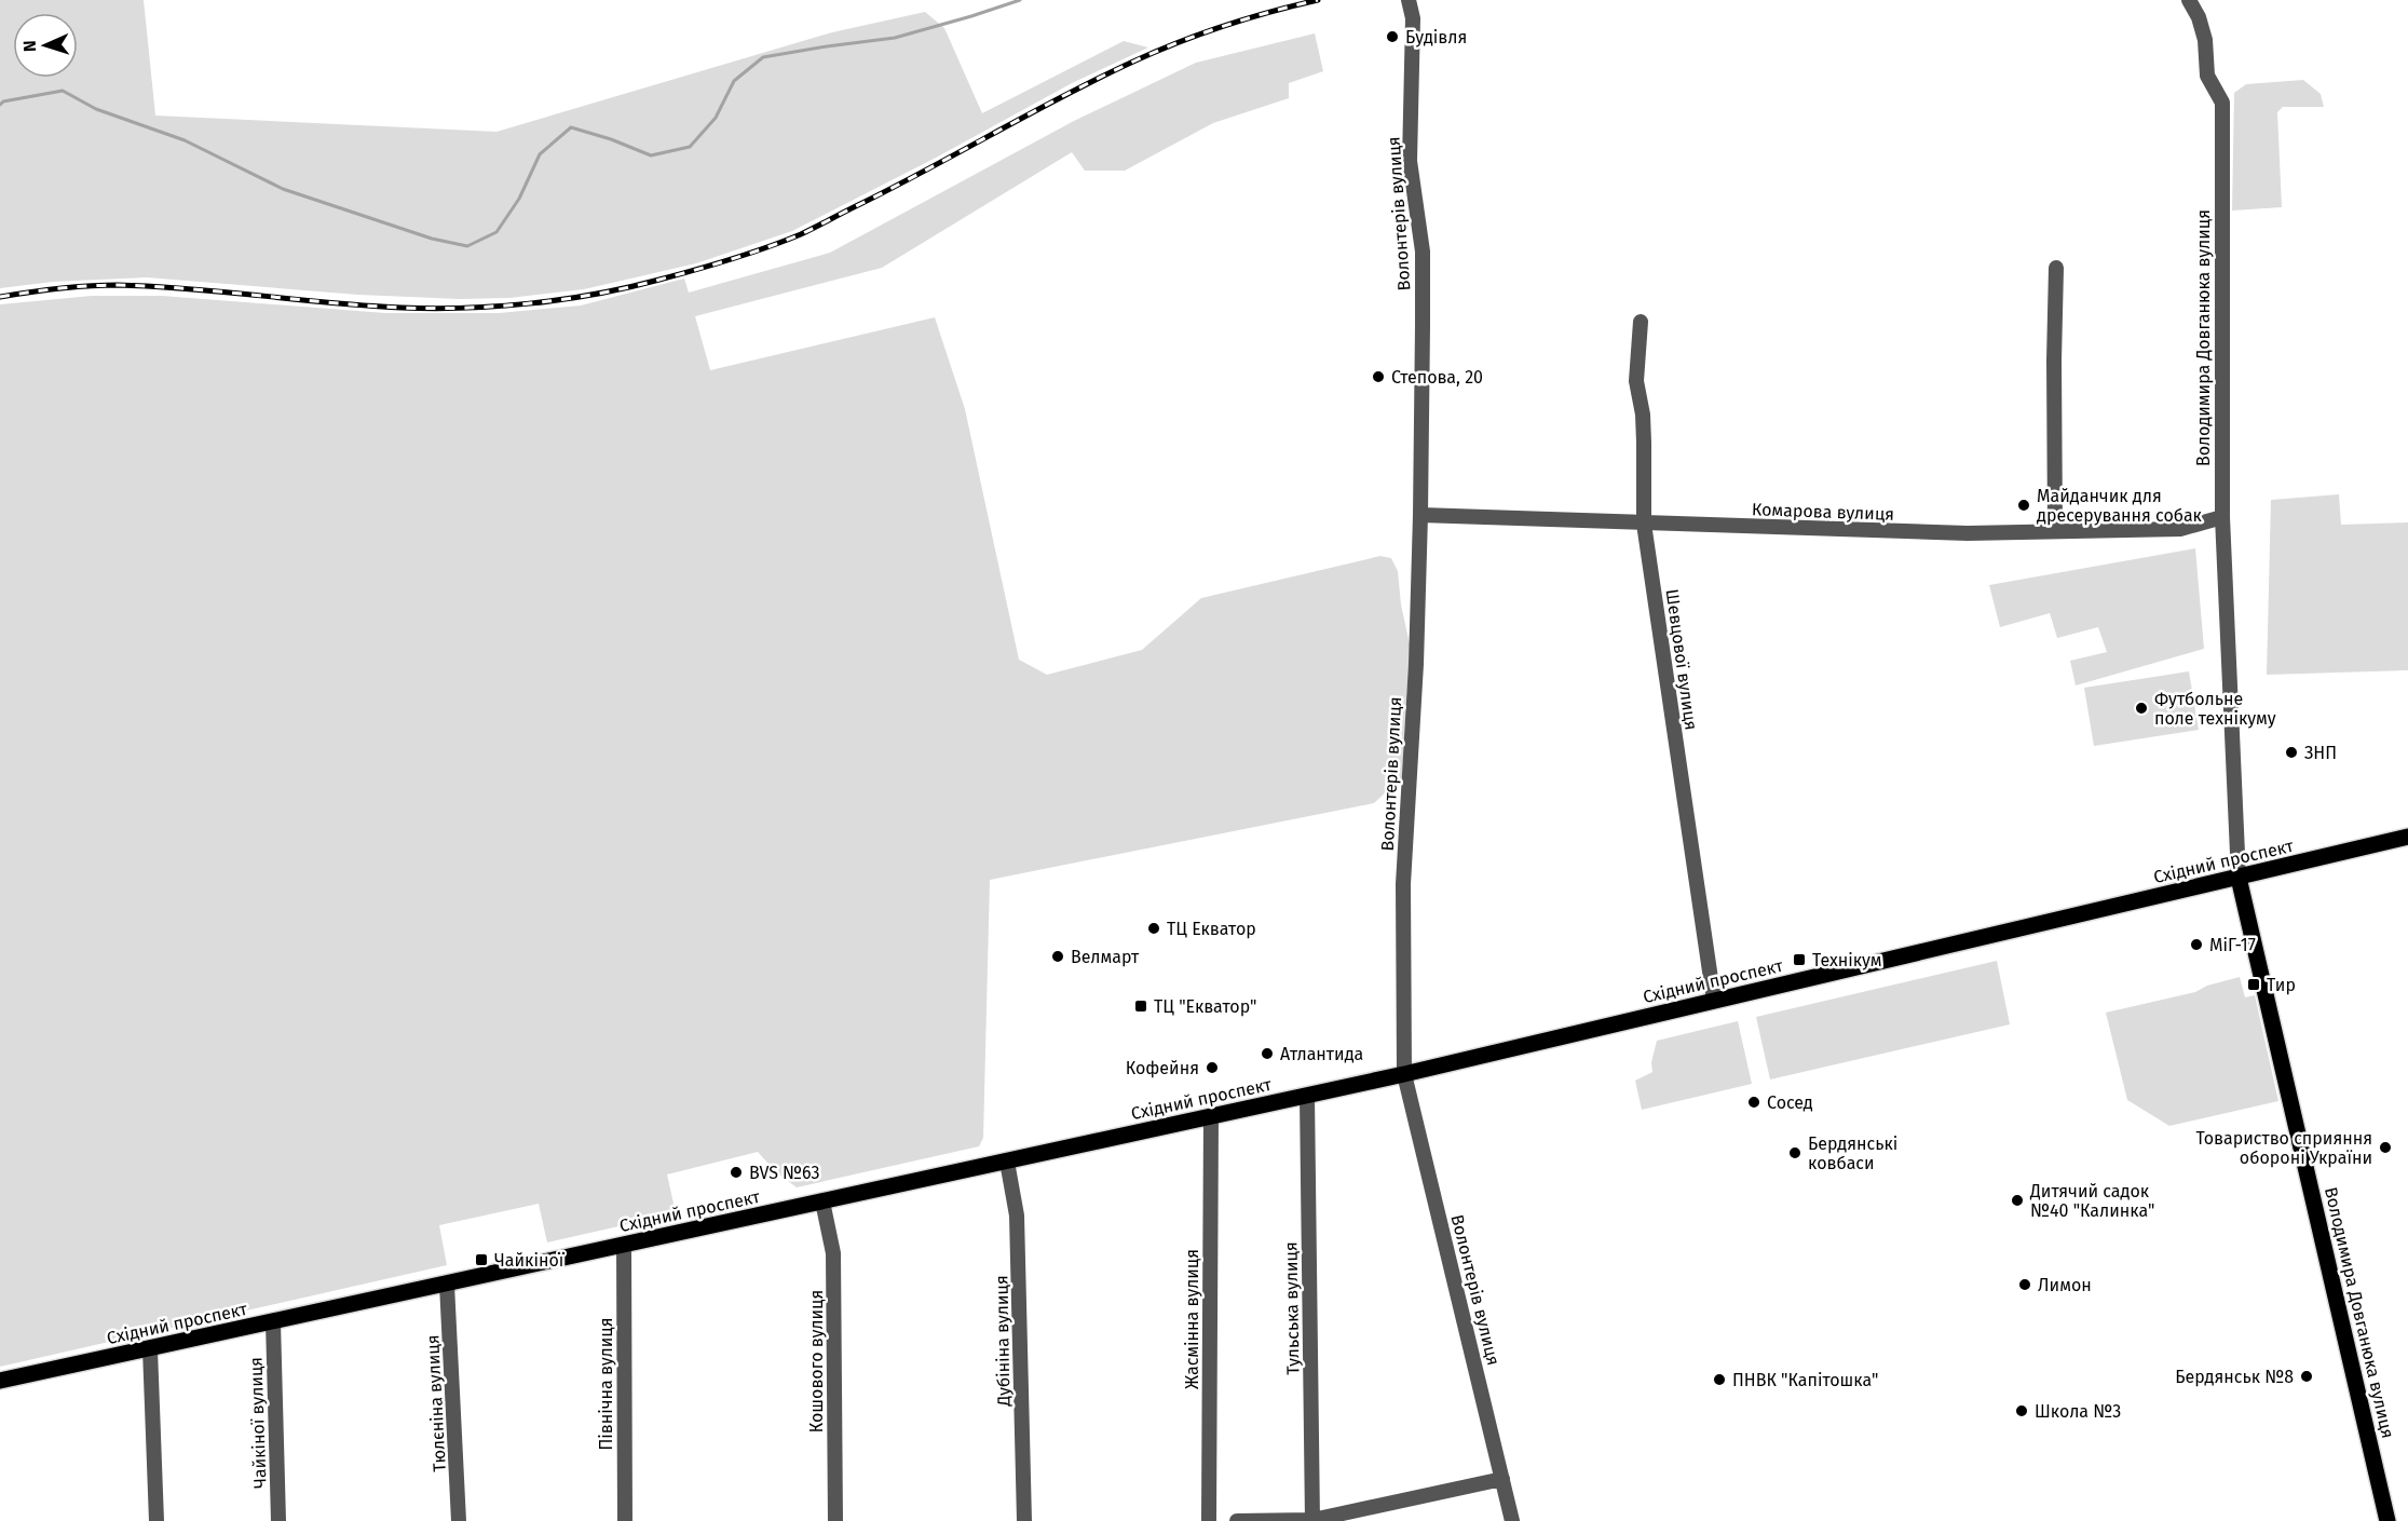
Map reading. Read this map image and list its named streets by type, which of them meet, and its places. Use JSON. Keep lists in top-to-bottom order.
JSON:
{
  "streets": {
    "main road": ["Володимира Довганюка вулиця", "Східний проспект"],
    "street": [
      "Волонтерів вулиця",
      "Комарова вулиця",
      "Шевцової вулиця",
      "Тульська вулиця",
      "Жасмінна вулиця",
      "Дубініна вулиця",
      "Кошового вулиця",
      "Північна вулиця",
      "Тюлєніна вулиця",
      "Чайкіної вулиця"
    ]
  },
  "crossings": [
    ["Волонтерів вулиця", "Комарова вулиця"],
    ["Волонтерів вулиця", "Східний проспект"],
    ["Володимира Довганюка вулиця", "Комарова вулиця"],
    ["Володимира Довганюка вулиця", "Східний проспект"],
    ["Комарова вулиця", "Шевцової вулиця"],
    ["Шевцової вулиця", "Східний проспект"],
    ["Східний проспект", "Тульська вулиця"],
    ["Східний проспект", "Жасмінна вулиця"],
    ["Східний проспект", "Дубініна вулиця"],
    ["Східний проспект", "Кошового вулиця"],
    ["Східний проспект", "Північна вулиця"],
    ["Східний проспект", "Тюлєніна вулиця"],
    ["Східний проспект", "Чайкіної вулиця"]
  ],
  "places": {
    "other": [
      "Будівля",
      "Степова, 20",
      "Майданчик для дресерування собак",
      "Футбольне поле технікуму",
      "ЗНП",
      "ТЦ Екватор",
      "МіГ-17",
      "Велмарт",
      "Атлантида",
      "Кофейня",
      "Сосед",
      "Товариство сприяння обороні України",
      "Бердянські ковбаси",
      "BVS №63",
      "Дитячий садок №40 \"Калинка\"",
      "Лимон",
      "Бердянськ №8",
      "ПНВК \"Капітошка\"",
      "Школа №3"
    ],
    "transit": [
      "Технікум",
      "Тир",
      "ТЦ \"Екватор\"",
      "Чайкіної"
    ]
  },
  "north": "left"
}
